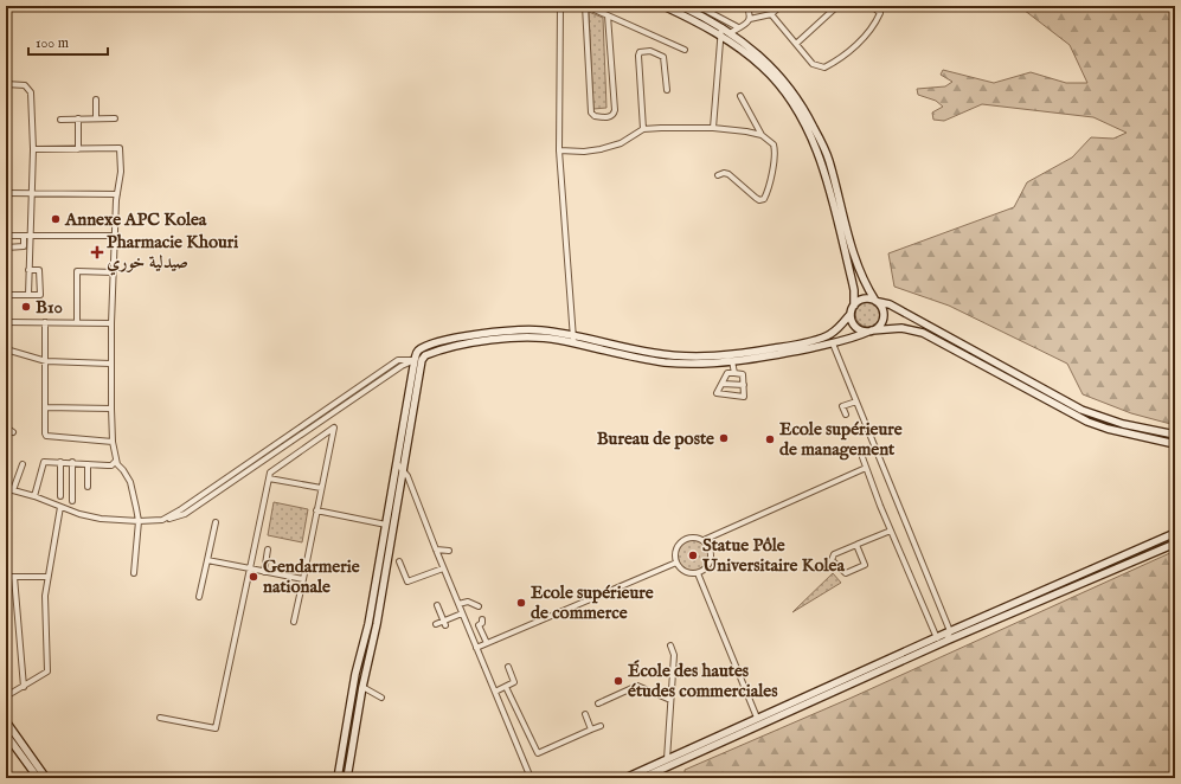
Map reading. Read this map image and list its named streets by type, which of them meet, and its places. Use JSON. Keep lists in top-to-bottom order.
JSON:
{
  "places": {
    "other": [
      "Annexe APC Kolea",
      "B10",
      "Bureau de poste",
      "Ecole supérieure de management",
      "Statue Pôle Universitaire Kolea",
      "Gendarmerie nationale",
      "Ecole supérieure de commerce",
      "École des hautes études commerciales"
    ],
    "health": ["Pharmacie Khouri صيدلية خوري"]
  },
  "scale_bar": "100 m"
}
